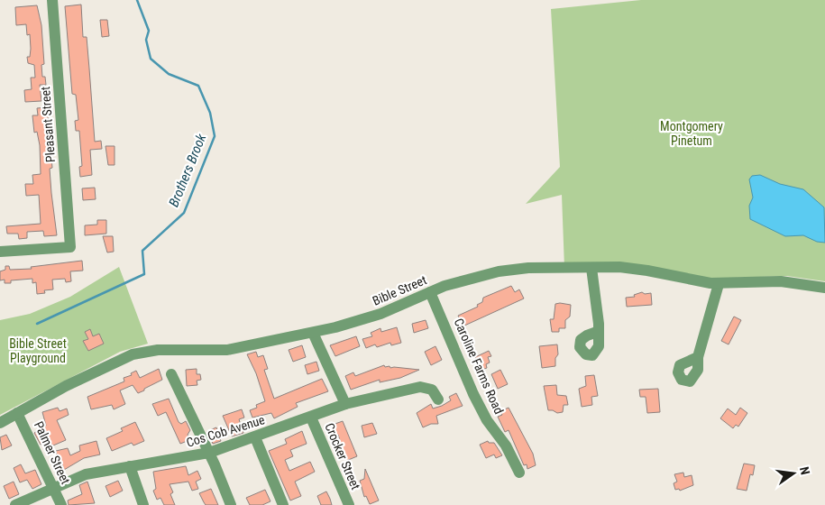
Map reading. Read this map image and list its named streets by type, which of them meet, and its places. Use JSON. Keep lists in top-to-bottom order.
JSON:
{
  "streets": {
    "street": [
      "Pleasant Street",
      "Bible Street",
      "Caroline Farms Road",
      "Cos Cob Avenue",
      "Palmer Street",
      "Crocker Street"
    ]
  },
  "crossings": [
    ["Bible Street", "Caroline Farms Road"],
    ["Bible Street", "Palmer Street"],
    ["Cos Cob Avenue", "Palmer Street"],
    ["Cos Cob Avenue", "Crocker Street"]
  ],
  "water": ["Brothers Brook"],
  "parks": ["Montgomery Pinetum", "Bible Street Playground"],
  "north": "right"
}
